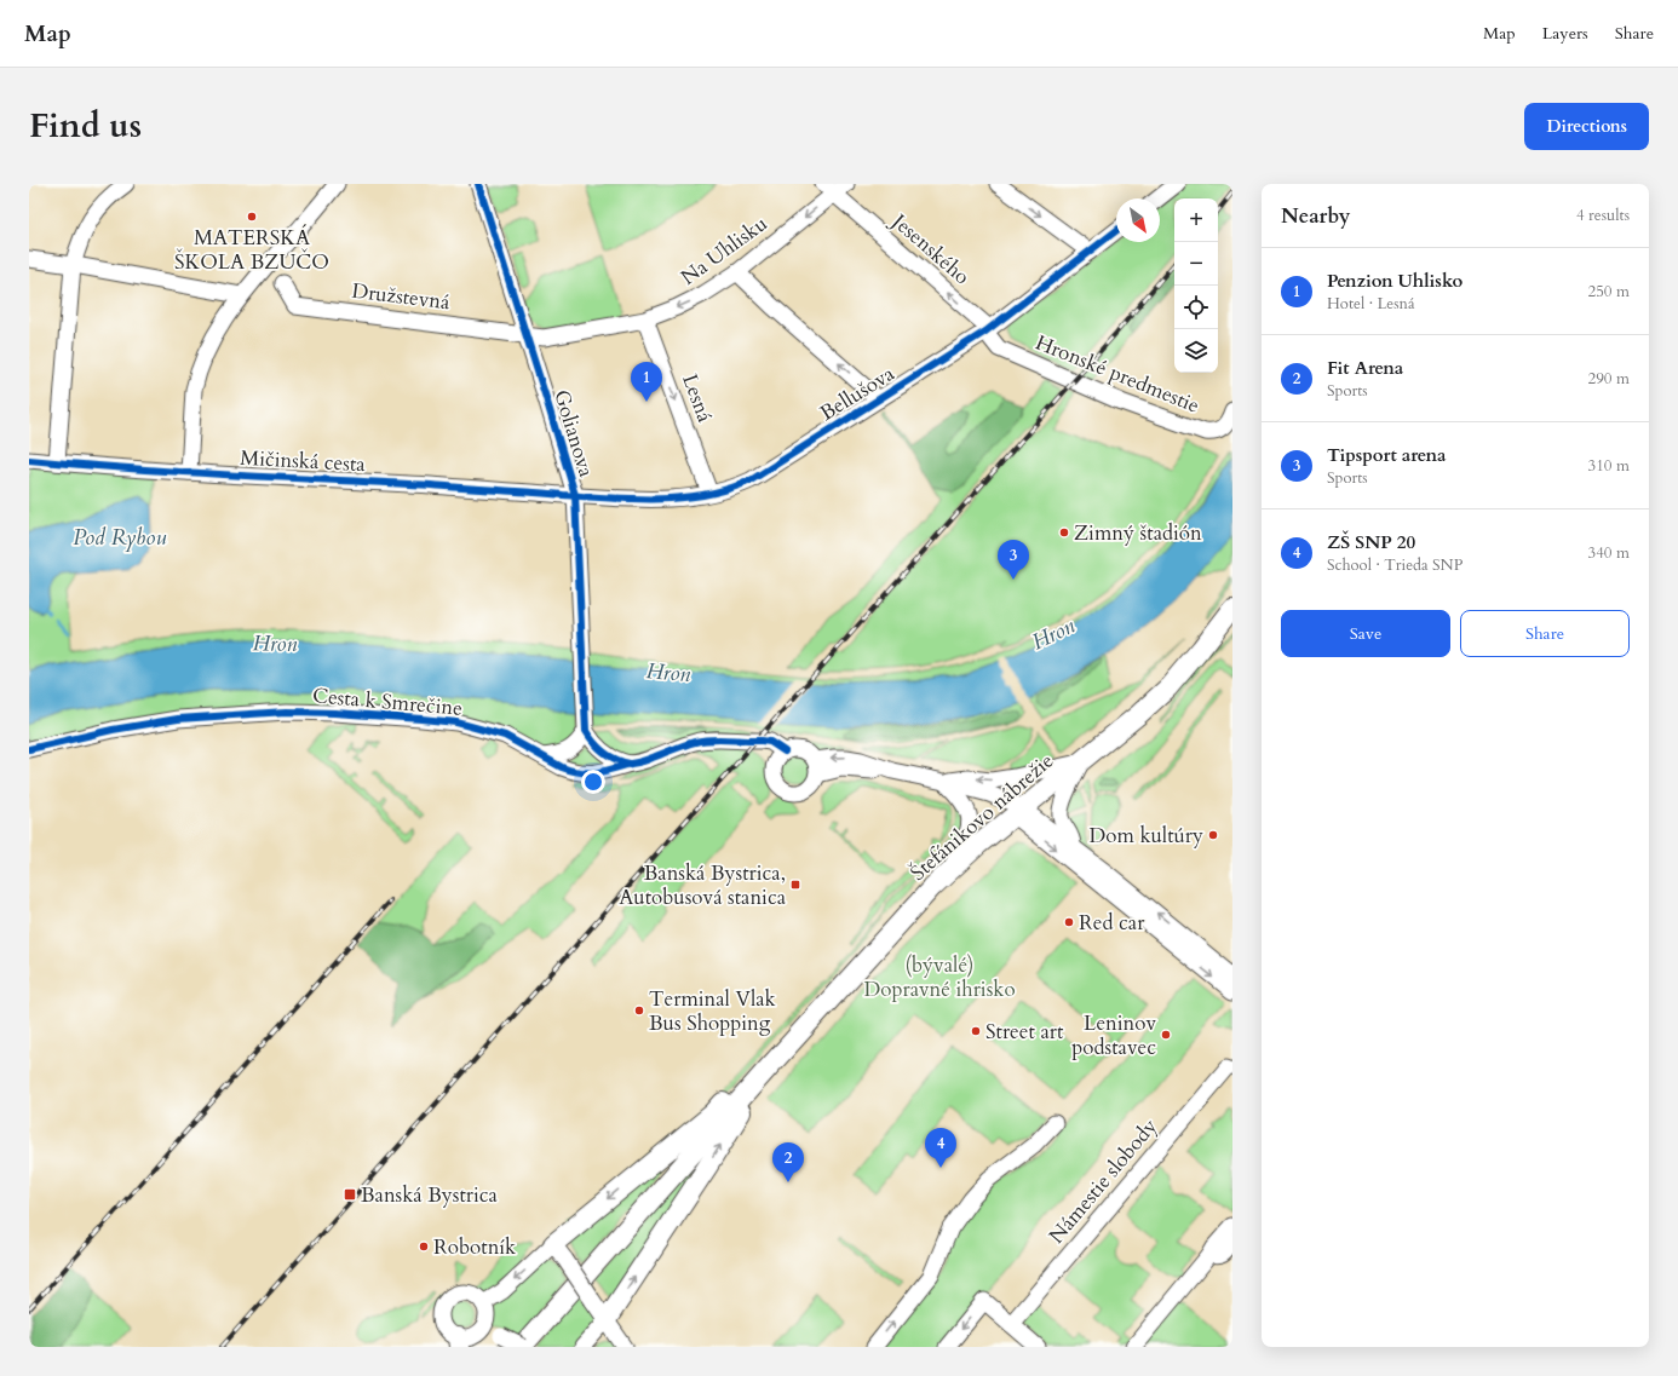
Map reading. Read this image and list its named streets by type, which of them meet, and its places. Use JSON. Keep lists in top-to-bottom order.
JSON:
{
  "streets": {
    "main road": ["Štefánikovo nábrežie"],
    "street": [
      "Jesenského",
      "Na Uhlisku",
      "Družstevná",
      "Hronské predmestie",
      "Bellušova",
      "Lesná",
      "Golianova",
      "Mičinská cesta",
      "Cesta k Smrečine",
      "Námestie slobody"
    ]
  },
  "crossings": [
    ["Jesenského", "Na Uhlisku"],
    ["Jesenského", "Hronské predmestie"],
    ["Jesenského", "Bellušova"],
    ["Na Uhlisku", "Družstevná"],
    ["Na Uhlisku", "Lesná"],
    ["Na Uhlisku", "Golianova"],
    ["Družstevná", "Golianova"],
    ["Hronské predmestie", "Bellušova"],
    ["Bellušova", "Lesná"],
    ["Bellušova", "Golianova"],
    ["Bellušova", "Mičinská cesta"],
    ["Golianova", "Mičinská cesta"]
  ],
  "one_way": ["Na Uhlisku", "Lesná"],
  "water": ["Pod Rybou", "Hron"],
  "parks": ["(bývalé) Dopravné ihrisko"],
  "places": {
    "other": [
      "MATERSKÁ ŠKOLA BZUČO",
      "Zimný štadión",
      "Dom kultúry",
      "Red car",
      "Terminal Vlak Bus Shopping",
      "Street art",
      "Leninov podstavec",
      "Robotník"
    ],
    "transit": ["Banská Bystrica, Autobusová stanica", "Banská Bystrica"]
  },
  "north": "bottom right",
  "page": {
    "header": "Map",
    "nav": ["Map", "Layers", "Share"],
    "title": "Find us",
    "buttons": [
      "Directions",
      ["Save", "Share"]
    ],
    "heading": ["Nearby", "4 results"],
    "map_buttons": ["+", "−"],
    "list": [
      {
        "mark": "1",
        "name": "Penzion Uhlisko",
        "note": "Hotel · Lesná",
        "value": "250 m"
      },
      {
        "mark": "2",
        "name": "Fit Arena",
        "note": "Sports",
        "value": "290 m"
      },
      {
        "mark": "3",
        "name": "Tipsport arena",
        "note": "Sports",
        "value": "310 m"
      },
      {
        "mark": "4",
        "name": "ZŠ SNP 20",
        "note": "School · Trieda SNP",
        "value": "340 m"
      }
    ],
    "pins": [
      "1",
      "3",
      "4",
      "2"
    ]
  }
}
